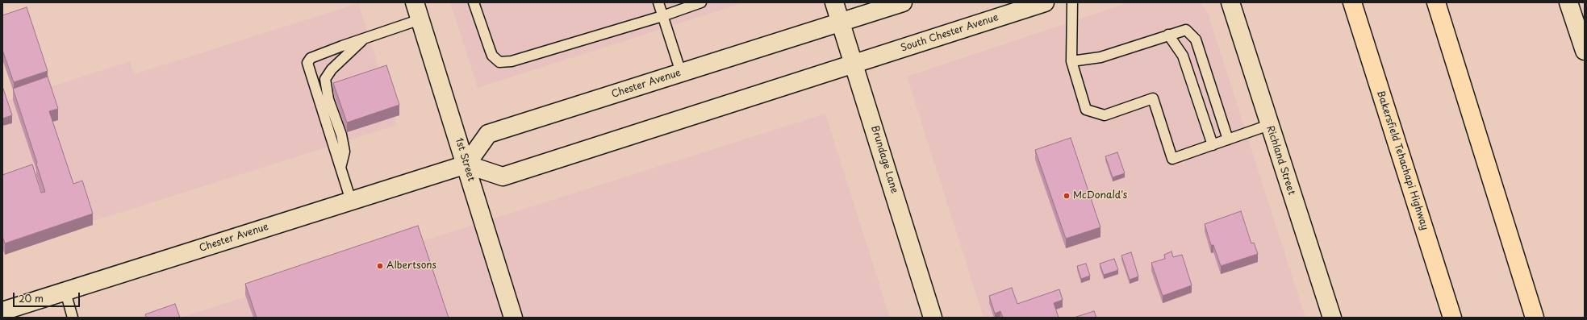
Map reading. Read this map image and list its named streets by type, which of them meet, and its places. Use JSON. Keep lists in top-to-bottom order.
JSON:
{
  "streets": {
    "highway": ["Bakersfield Tehachapi Highway"],
    "main road": [
      "South Chester Avenue",
      "Chester Avenue",
      "1st Street",
      "Brundage Lane",
      "Richland Street"
    ]
  },
  "crossings": [
    ["South Chester Avenue", "Brundage Lane"],
    ["Chester Avenue", "1st Street"],
    ["Chester Avenue", "Brundage Lane"]
  ],
  "places": ["McDonald's", "Albertsons"],
  "scale_bar": "20 m"
}
